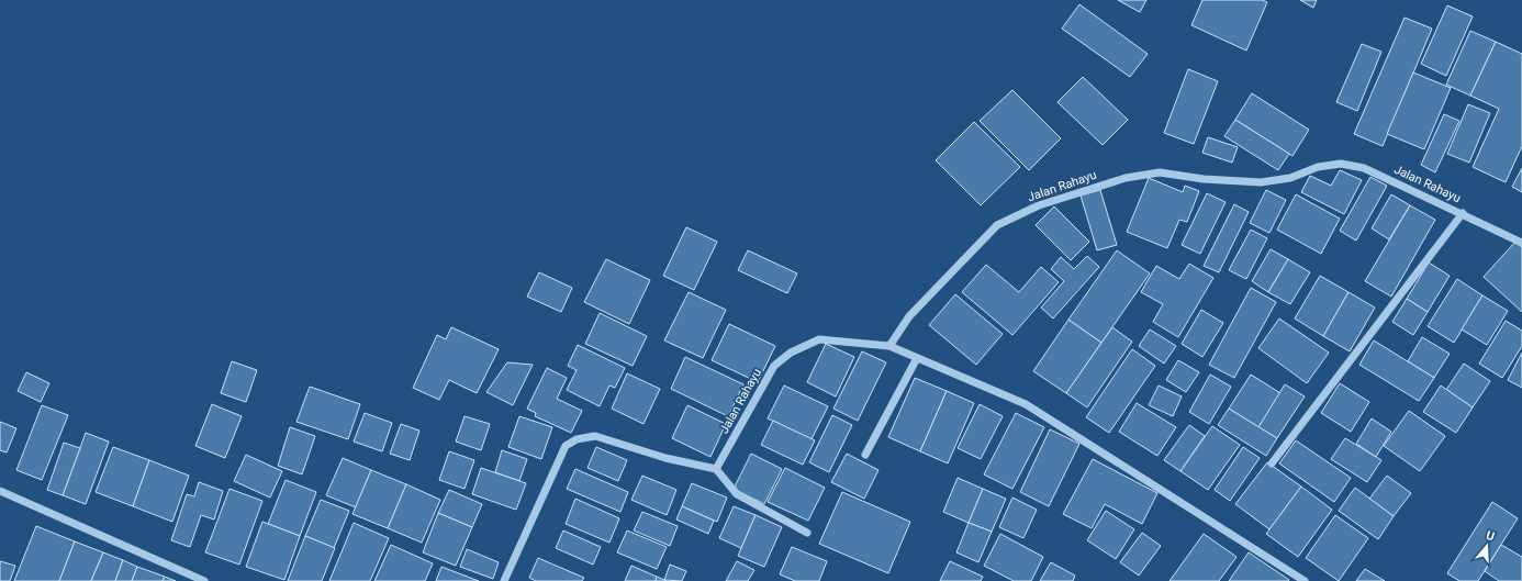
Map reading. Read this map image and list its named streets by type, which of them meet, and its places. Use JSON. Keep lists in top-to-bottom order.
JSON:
{
  "streets": {
    "street": ["Jalan Rahayu"]
  },
  "north": "top"
}
